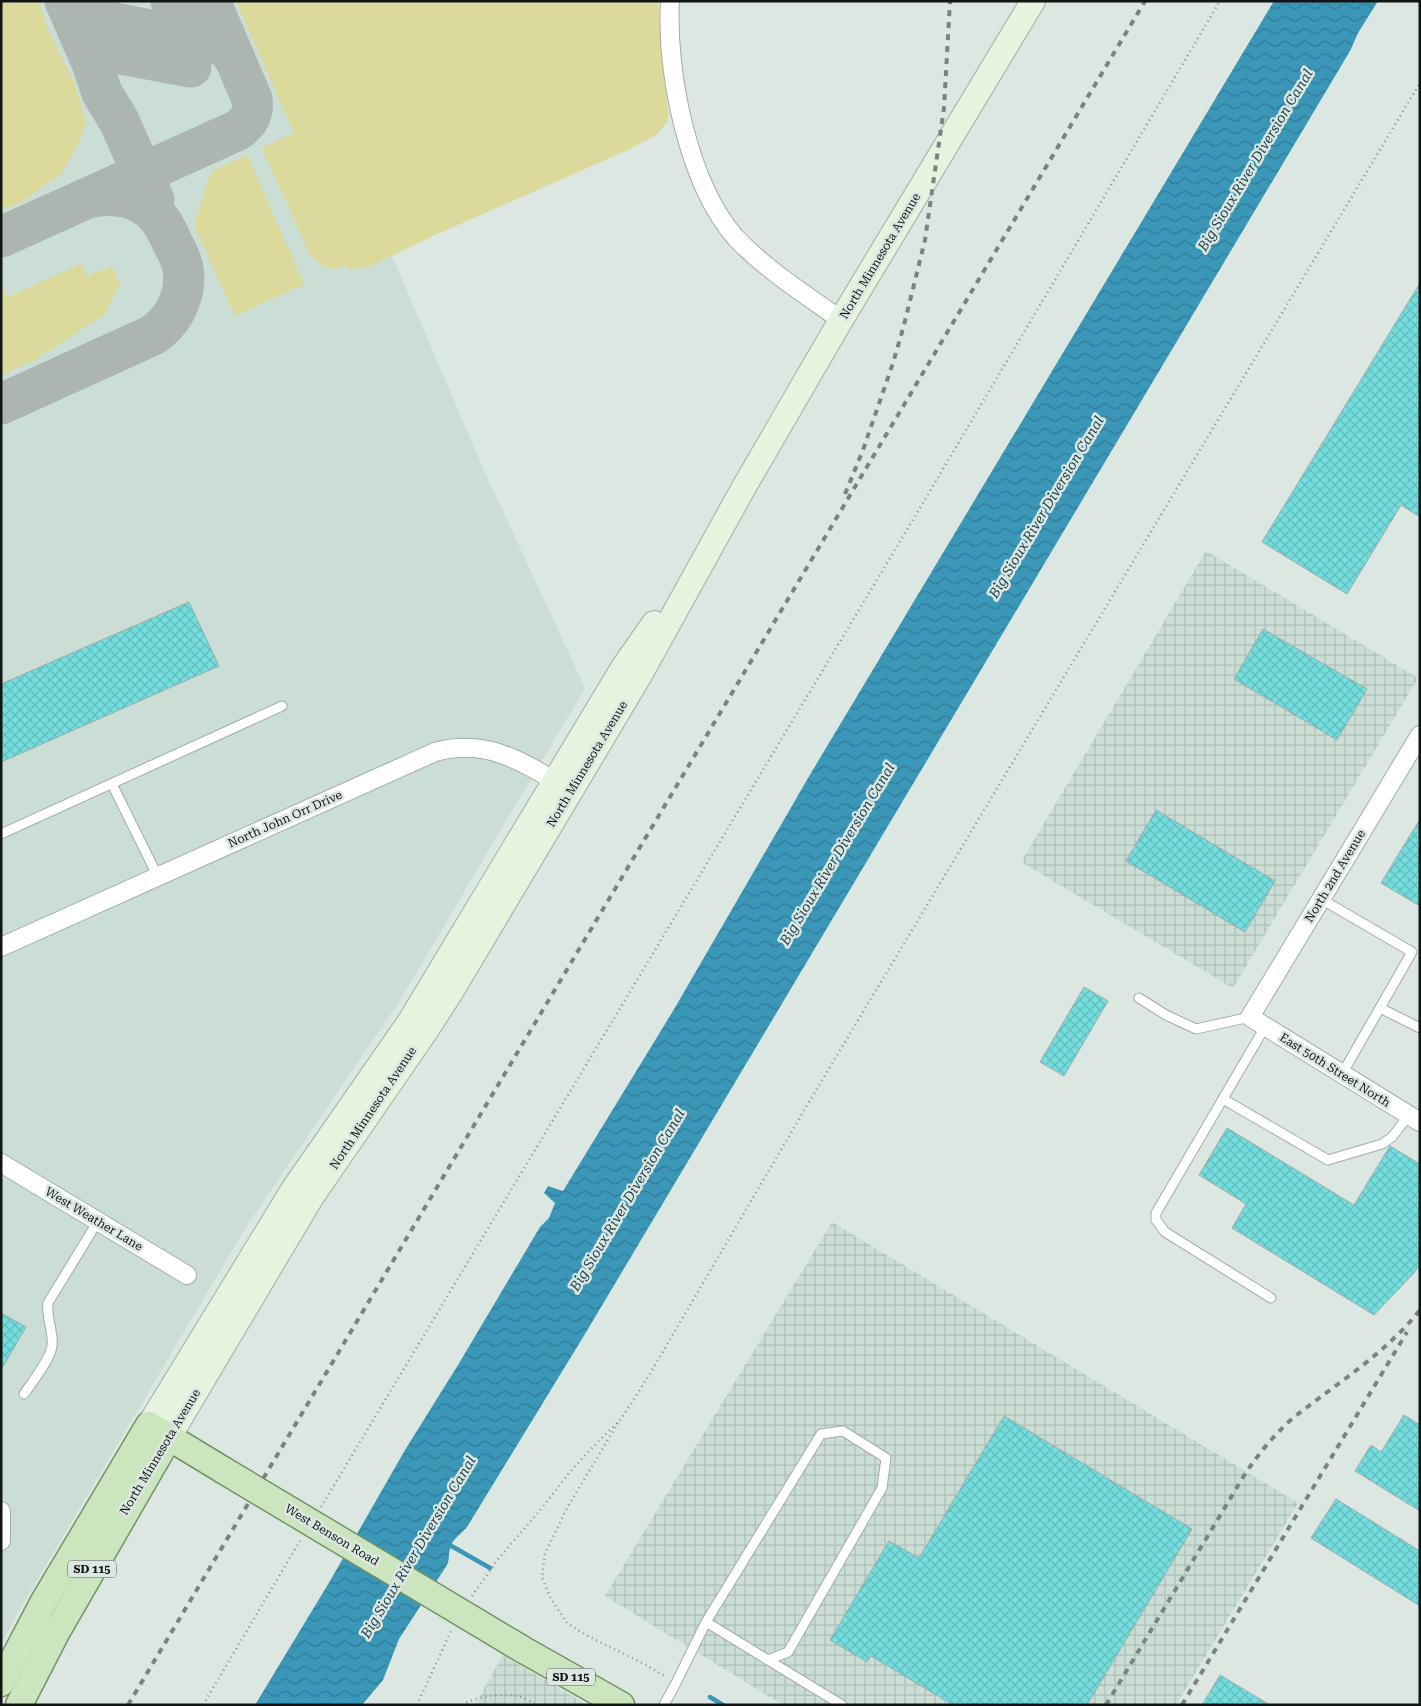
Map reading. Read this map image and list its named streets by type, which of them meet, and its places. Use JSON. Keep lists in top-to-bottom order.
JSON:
{
  "streets": {
    "main road": ["North Minnesota Avenue", "West Benson Road", "SD 115"],
    "street": [
      "North John Orr Drive",
      "North 2nd Avenue",
      "East 50th Street North",
      "West Weather Lane"
    ]
  },
  "crossings": [
    ["North Minnesota Avenue", "North John Orr Drive"],
    ["North Minnesota Avenue", "West Benson Road"],
    ["North 2nd Avenue", "East 50th Street North"]
  ],
  "water": ["Big Sioux River Diversion Canal"]
}
